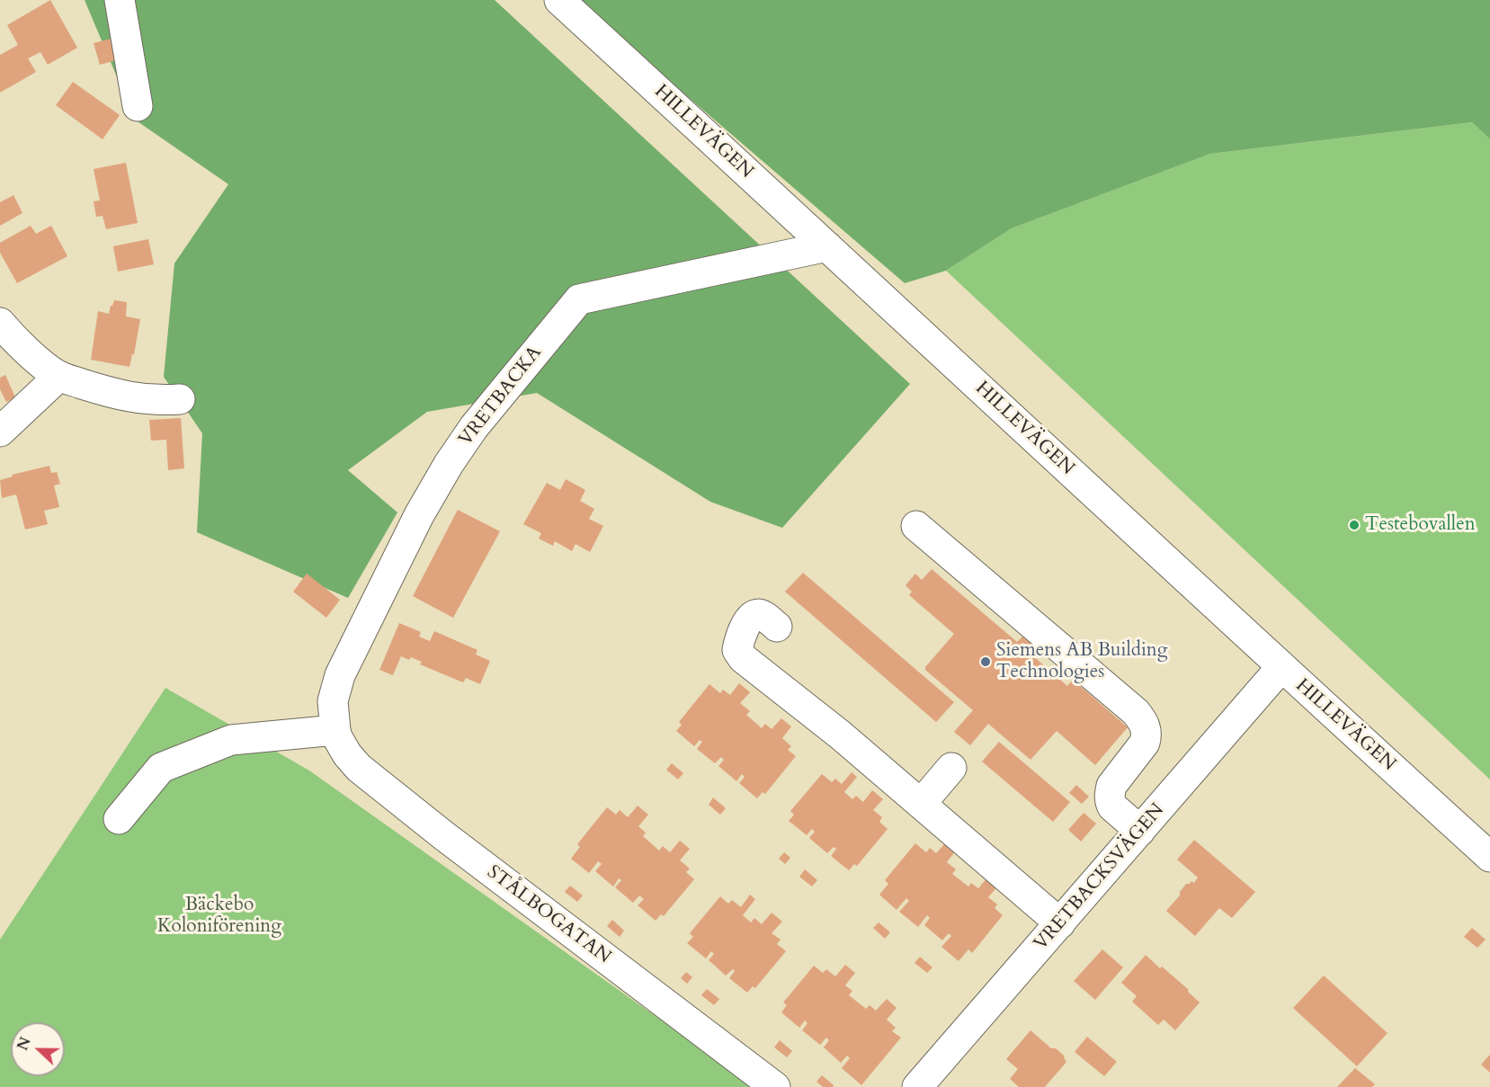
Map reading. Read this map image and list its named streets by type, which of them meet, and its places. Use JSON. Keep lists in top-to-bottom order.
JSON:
{
  "streets": {
    "street": [
      "HILLEVÄGEN",
      "VRETBACKA",
      "VRETBACKSVÄGEN",
      "STÅLBOGATAN"
    ]
  },
  "crossings": [
    ["HILLEVÄGEN", "VRETBACKA"],
    ["HILLEVÄGEN", "VRETBACKSVÄGEN"],
    ["VRETBACKA", "STÅLBOGATAN"]
  ],
  "parks": ["Bäckebo Koloniförening"],
  "places": ["Testebovallen", "Siemens AB Building Technologies"],
  "north": "left"
}
